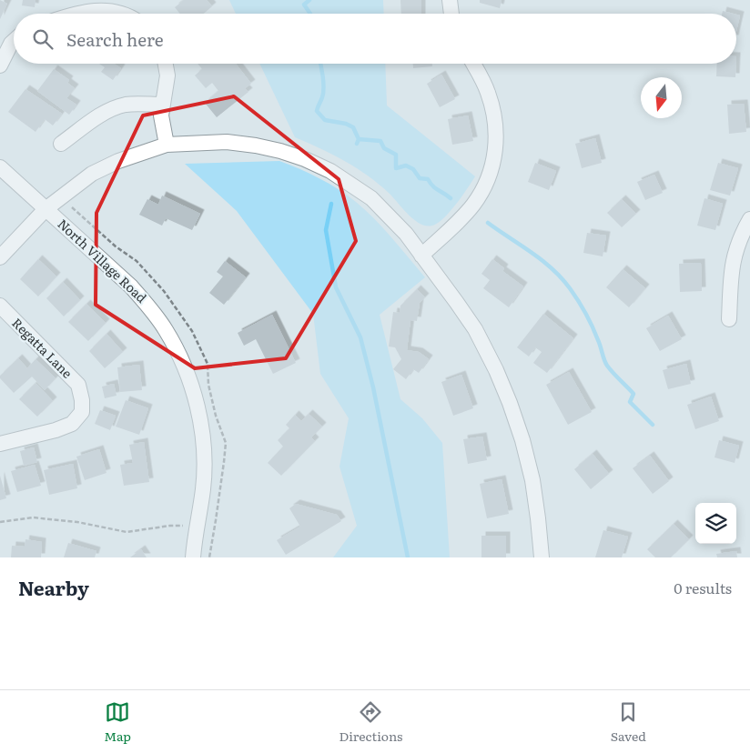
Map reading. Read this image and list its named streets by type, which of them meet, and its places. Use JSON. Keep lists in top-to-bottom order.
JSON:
{
  "streets": {
    "street": ["North Village Road", "Regatta Lane"]
  },
  "north": "bottom",
  "page": {
    "search": "Search here",
    "heading": ["Nearby", "0 results"],
    "nav": ["Map", "Directions", "Saved"]
  }
}
